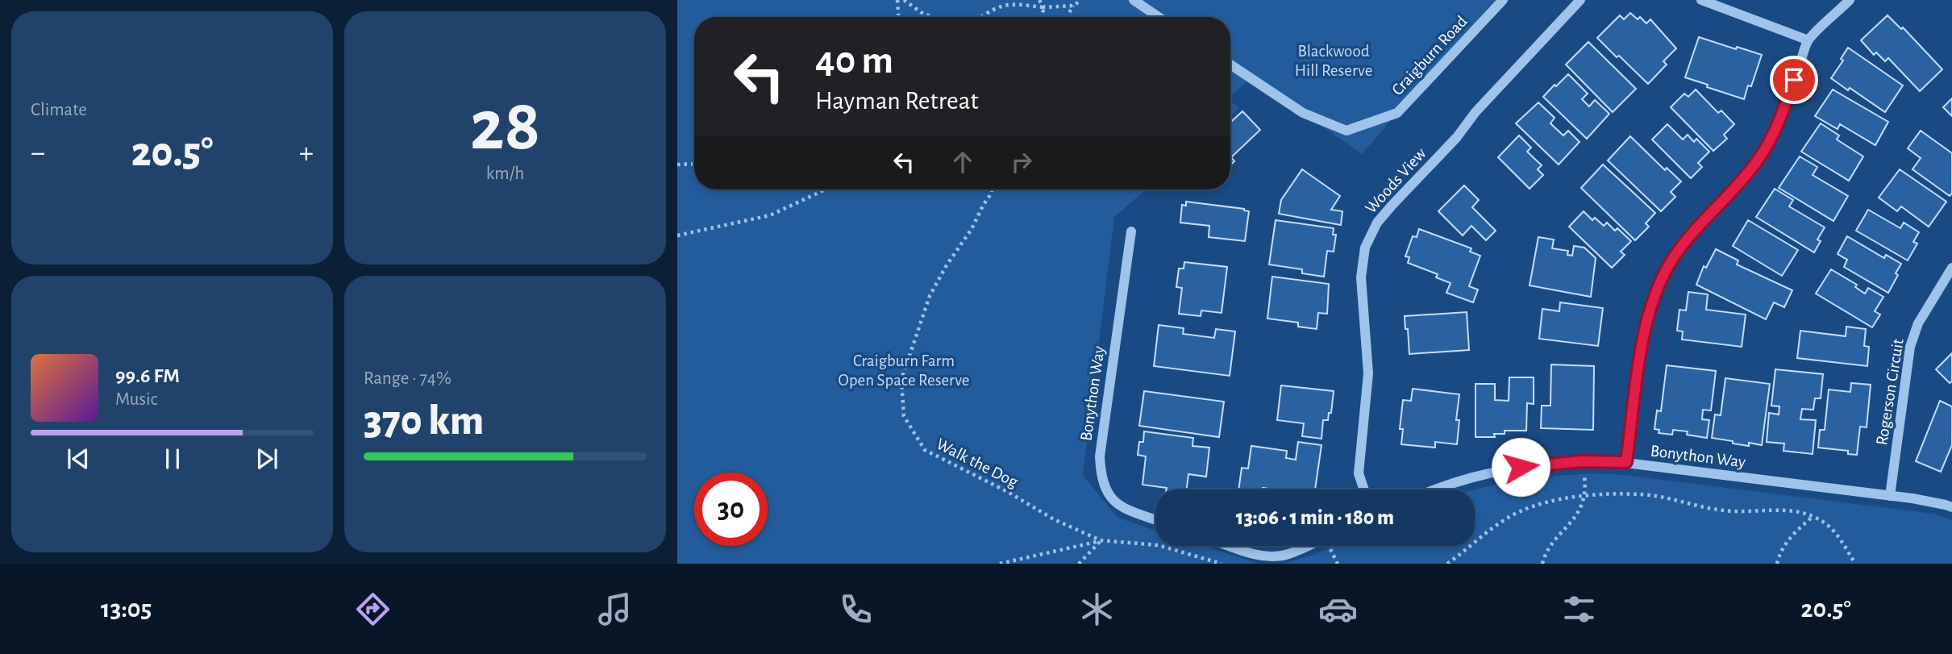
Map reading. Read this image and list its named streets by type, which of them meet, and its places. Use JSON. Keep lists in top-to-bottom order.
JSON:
{
  "streets": {
    "street": [
      "Craigburn Road",
      "Woods View",
      "Rogerson Circuit",
      "Bonython Way"
    ],
    "path": ["Walk the Dog"]
  },
  "crossings": [
    ["Rogerson Circuit", "Bonython Way"]
  ],
  "parks": ["Blackwood Hill Reserve", "Craigburn Farm Open Space Reserve"],
  "page": {
    "tile": [
      "Climate",
      ["28", "km/h"],
      ["Range · 74%", "370 km"]
    ],
    "turn": ["40 m", "Hayman Retreat"],
    "heat": ["−", "20.5°", "+"],
    "song": ["99.6 FM", "Music"],
    "limit": "30",
    "trip": "13:06 · 1 min · 180 m",
    "tabs": ["13:05", "20.5°"]
  }
}
